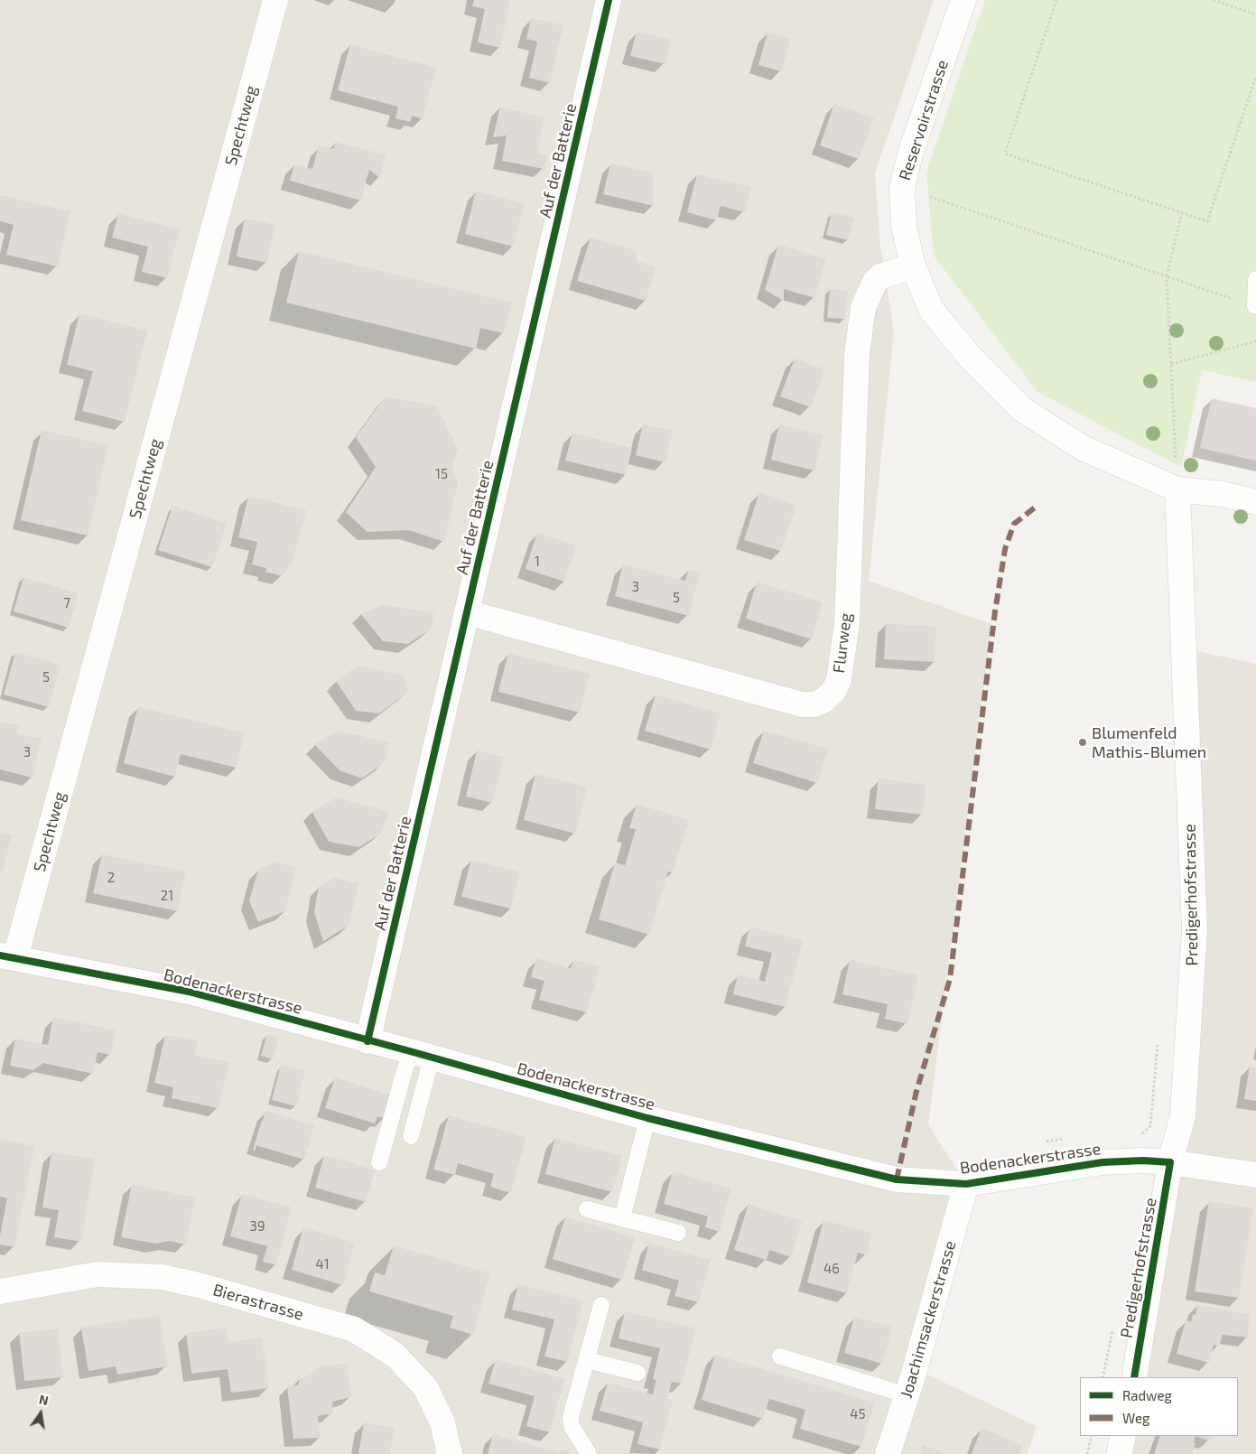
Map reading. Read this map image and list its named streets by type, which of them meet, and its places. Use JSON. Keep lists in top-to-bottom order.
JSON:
{
  "streets": {
    "street": [
      "Reservoirstrasse",
      "Spechtweg",
      "Auf der Batterie",
      "Flurweg",
      "Predigerhofstrasse",
      "Bodenackerstrasse",
      "Bierastrasse",
      "Joachimsackerstrasse"
    ]
  },
  "crossings": [
    ["Reservoirstrasse", "Flurweg"],
    ["Reservoirstrasse", "Predigerhofstrasse"],
    ["Spechtweg", "Bodenackerstrasse"],
    ["Auf der Batterie", "Flurweg"],
    ["Auf der Batterie", "Bodenackerstrasse"],
    ["Predigerhofstrasse", "Bodenackerstrasse"],
    ["Bodenackerstrasse", "Joachimsackerstrasse"]
  ],
  "places": ["Blumenfeld Mathis-Blumen"],
  "house_numbers": [
    "15",
    "1",
    "3",
    "5",
    "7",
    "5",
    "3",
    "2",
    "21",
    "39",
    "41",
    "46",
    "45"
  ],
  "legend": ["Radweg", "Weg"],
  "north": "top"
}
